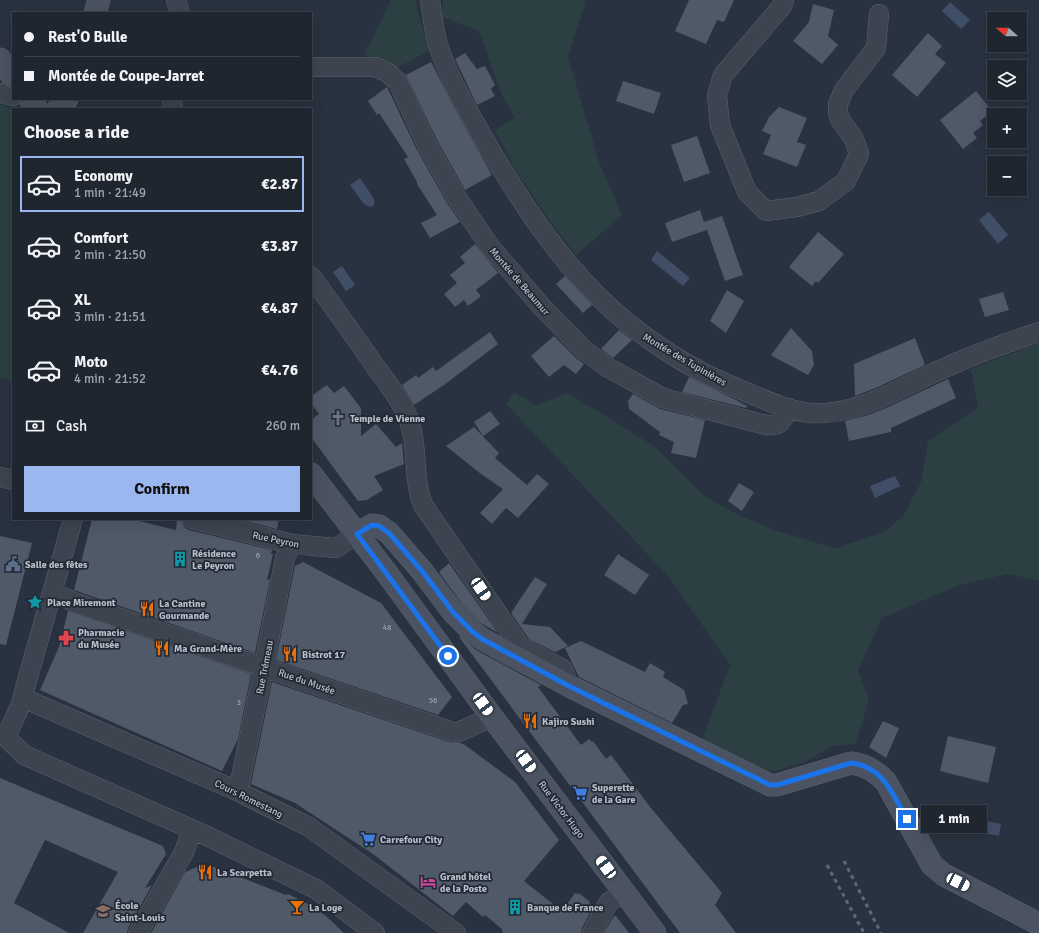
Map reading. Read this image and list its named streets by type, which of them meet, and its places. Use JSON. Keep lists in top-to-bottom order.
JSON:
{
  "streets": {
    "main road": ["Rue Victor Hugo"],
    "street": [
      "Montée de Beaumur",
      "Montée des Tupinières",
      "Rue Peyron",
      "Rue Trémeau",
      "Rue du Musée",
      "Cours Romestang"
    ]
  },
  "crossings": [
    ["Montée de Beaumur", "Montée des Tupinières"],
    ["Rue Peyron", "Rue Trémeau"],
    ["Rue Peyron", "Rue Victor Hugo"],
    ["Rue Trémeau", "Rue du Musée"],
    ["Rue Trémeau", "Cours Romestang"],
    ["Rue du Musée", "Rue Victor Hugo"]
  ],
  "places": {
    "church": ["Temple de Vienne"],
    "building": ["Résidence Le Peyron", "Banque de France"],
    "public building": ["Salle des fêtes"],
    "place": ["Place Miremont"],
    "restaurant": [
      "La Cantine Gourmande",
      "Ma Grand-Mère",
      "Bistrot 17",
      "Kajiro Sushi",
      "La Scarpetta"
    ],
    "pharmacy": ["Pharmacie du Musée"],
    "supermarket": ["Superette de la Gare", "Carrefour City"],
    "hotel": ["Grand hôtel de la Poste"],
    "bar": ["La Loge"],
    "school or university": ["École Saint-Louis"]
  },
  "house_numbers": [
    "6",
    "48",
    "56",
    "3"
  ],
  "north": "left",
  "page": {
    "map_buttons": ["+", "−"],
    "banner": ["Rest'O Bulle", "Montée de Coupe-Jarret"],
    "heading": "Choose a ride",
    "list": [
      {
        "name": "Economy",
        "note": "1 min · 21:49",
        "value": "€2.87"
      },
      {
        "name": "Comfort",
        "note": "2 min · 21:50",
        "value": "€3.87"
      },
      {
        "name": "XL",
        "note": "3 min · 21:51",
        "value": "€4.87"
      },
      {
        "name": "Moto",
        "note": "4 min · 21:52",
        "value": "€4.76"
      }
    ],
    "pay": ["Cash", "260 m"],
    "buttons": "Confirm",
    "bubble": "1 min"
  }
}
